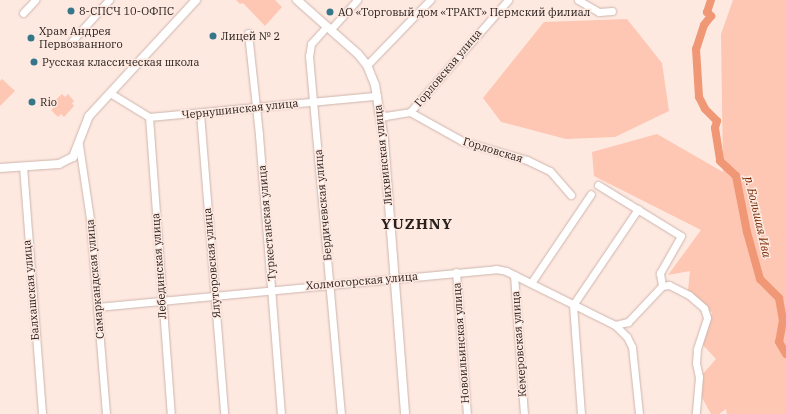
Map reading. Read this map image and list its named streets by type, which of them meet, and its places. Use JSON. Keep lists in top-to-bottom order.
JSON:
{
  "streets": {
    "main road": ["Лихвинская улица"],
    "street": [
      "Горловская улица",
      "Чернушинская улица",
      "Горловская",
      "Бердичевская улица",
      "Туркестанская улица",
      "Ялуторовская улица",
      "Лебединская улица",
      "Самаркандская улица",
      "Холмогорская улица",
      "Балхашская улица",
      "Новоильинская улица",
      "Кемеровская улица"
    ]
  },
  "crossings": [
    ["Горловская улица", "Горловская"],
    ["Горловская улица", "Лихвинская улица"],
    ["Чернушинская улица", "Лихвинская улица"],
    ["Чернушинская улица", "Бердичевская улица"],
    ["Чернушинская улица", "Туркестанская улица"],
    ["Чернушинская улица", "Ялуторовская улица"],
    ["Чернушинская улица", "Лебединская улица"],
    ["Лихвинская улица", "Бердичевская улица"],
    ["Лихвинская улица", "Холмогорская улица"],
    ["Бердичевская улица", "Холмогорская улица"],
    ["Туркестанская улица", "Холмогорская улица"],
    ["Ялуторовская улица", "Холмогорская улица"],
    ["Лебединская улица", "Холмогорская улица"],
    ["Самаркандская улица", "Холмогорская улица"],
    ["Холмогорская улица", "Новоильинская улица"],
    ["Холмогорская улица", "Кемеровская улица"]
  ],
  "districts": ["YUZHNY"],
  "water": ["р. Большая Ива"],
  "places": [
    "8-СПСЧ 10-ОФПС",
    "АО «Торговый дом «ТРАКТ» Пермский филиал",
    "Лицей № 2",
    "Храм Андрея Первозванного",
    "Русская классическая школа",
    "Rio"
  ]
}
